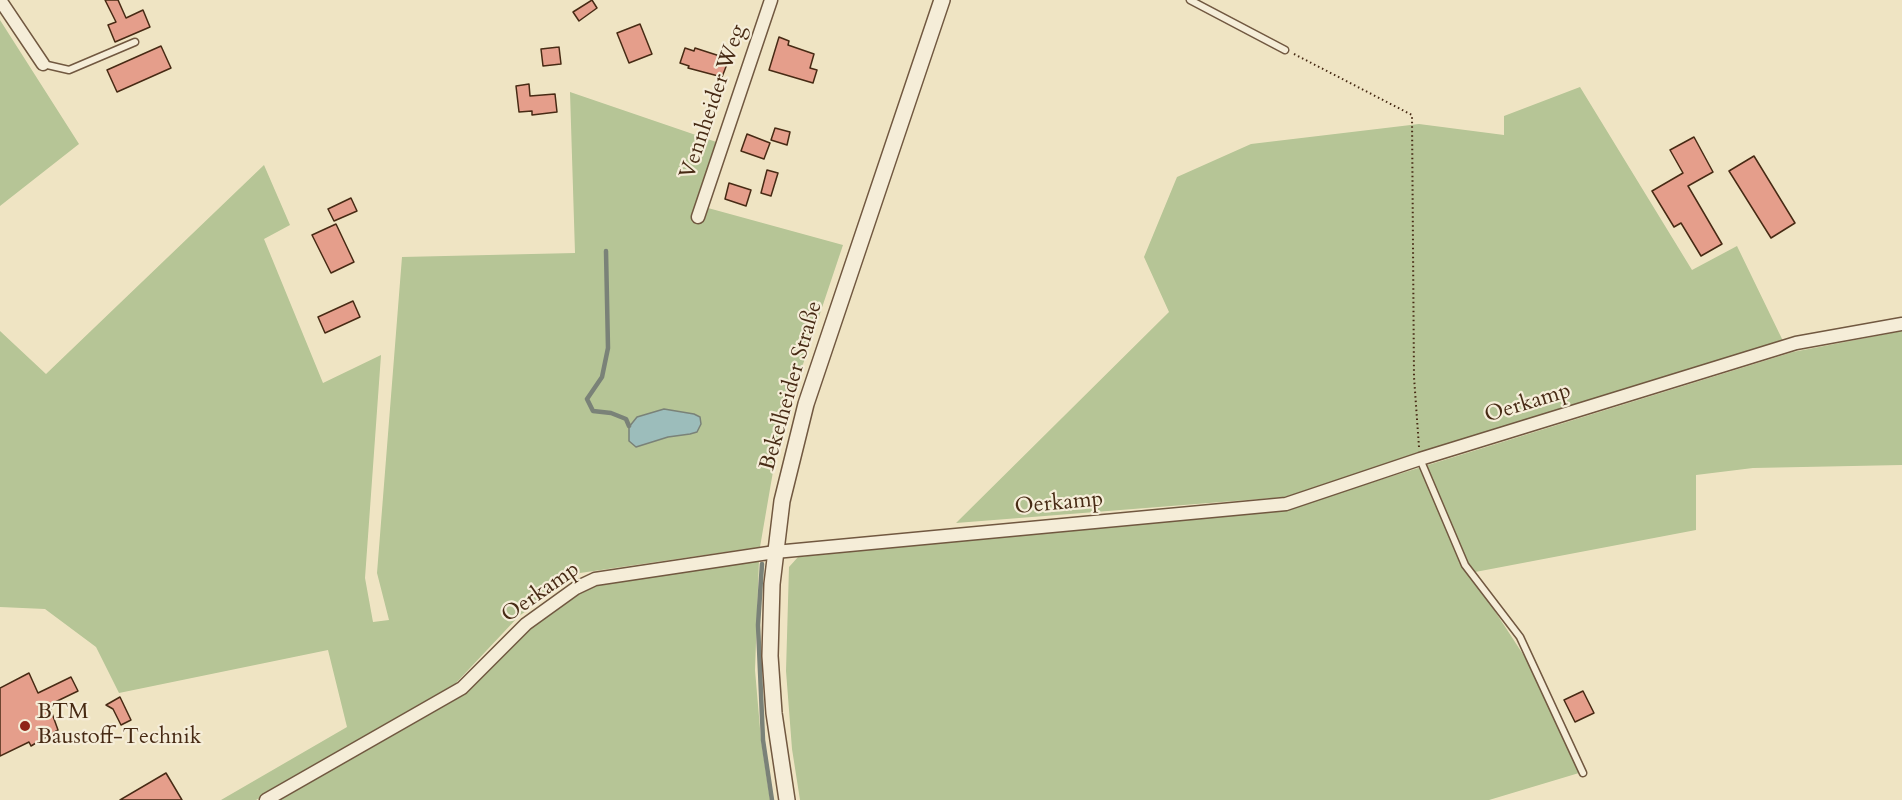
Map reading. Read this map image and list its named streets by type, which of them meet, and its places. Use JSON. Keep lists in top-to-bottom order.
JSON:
{
  "streets": {
    "street": ["Vennheider Weg", "Bekelheider Straße", "Oerkamp"]
  },
  "crossings": [
    ["Bekelheider Straße", "Oerkamp"]
  ],
  "places": ["BTM Baustoff-Technik"]
}
